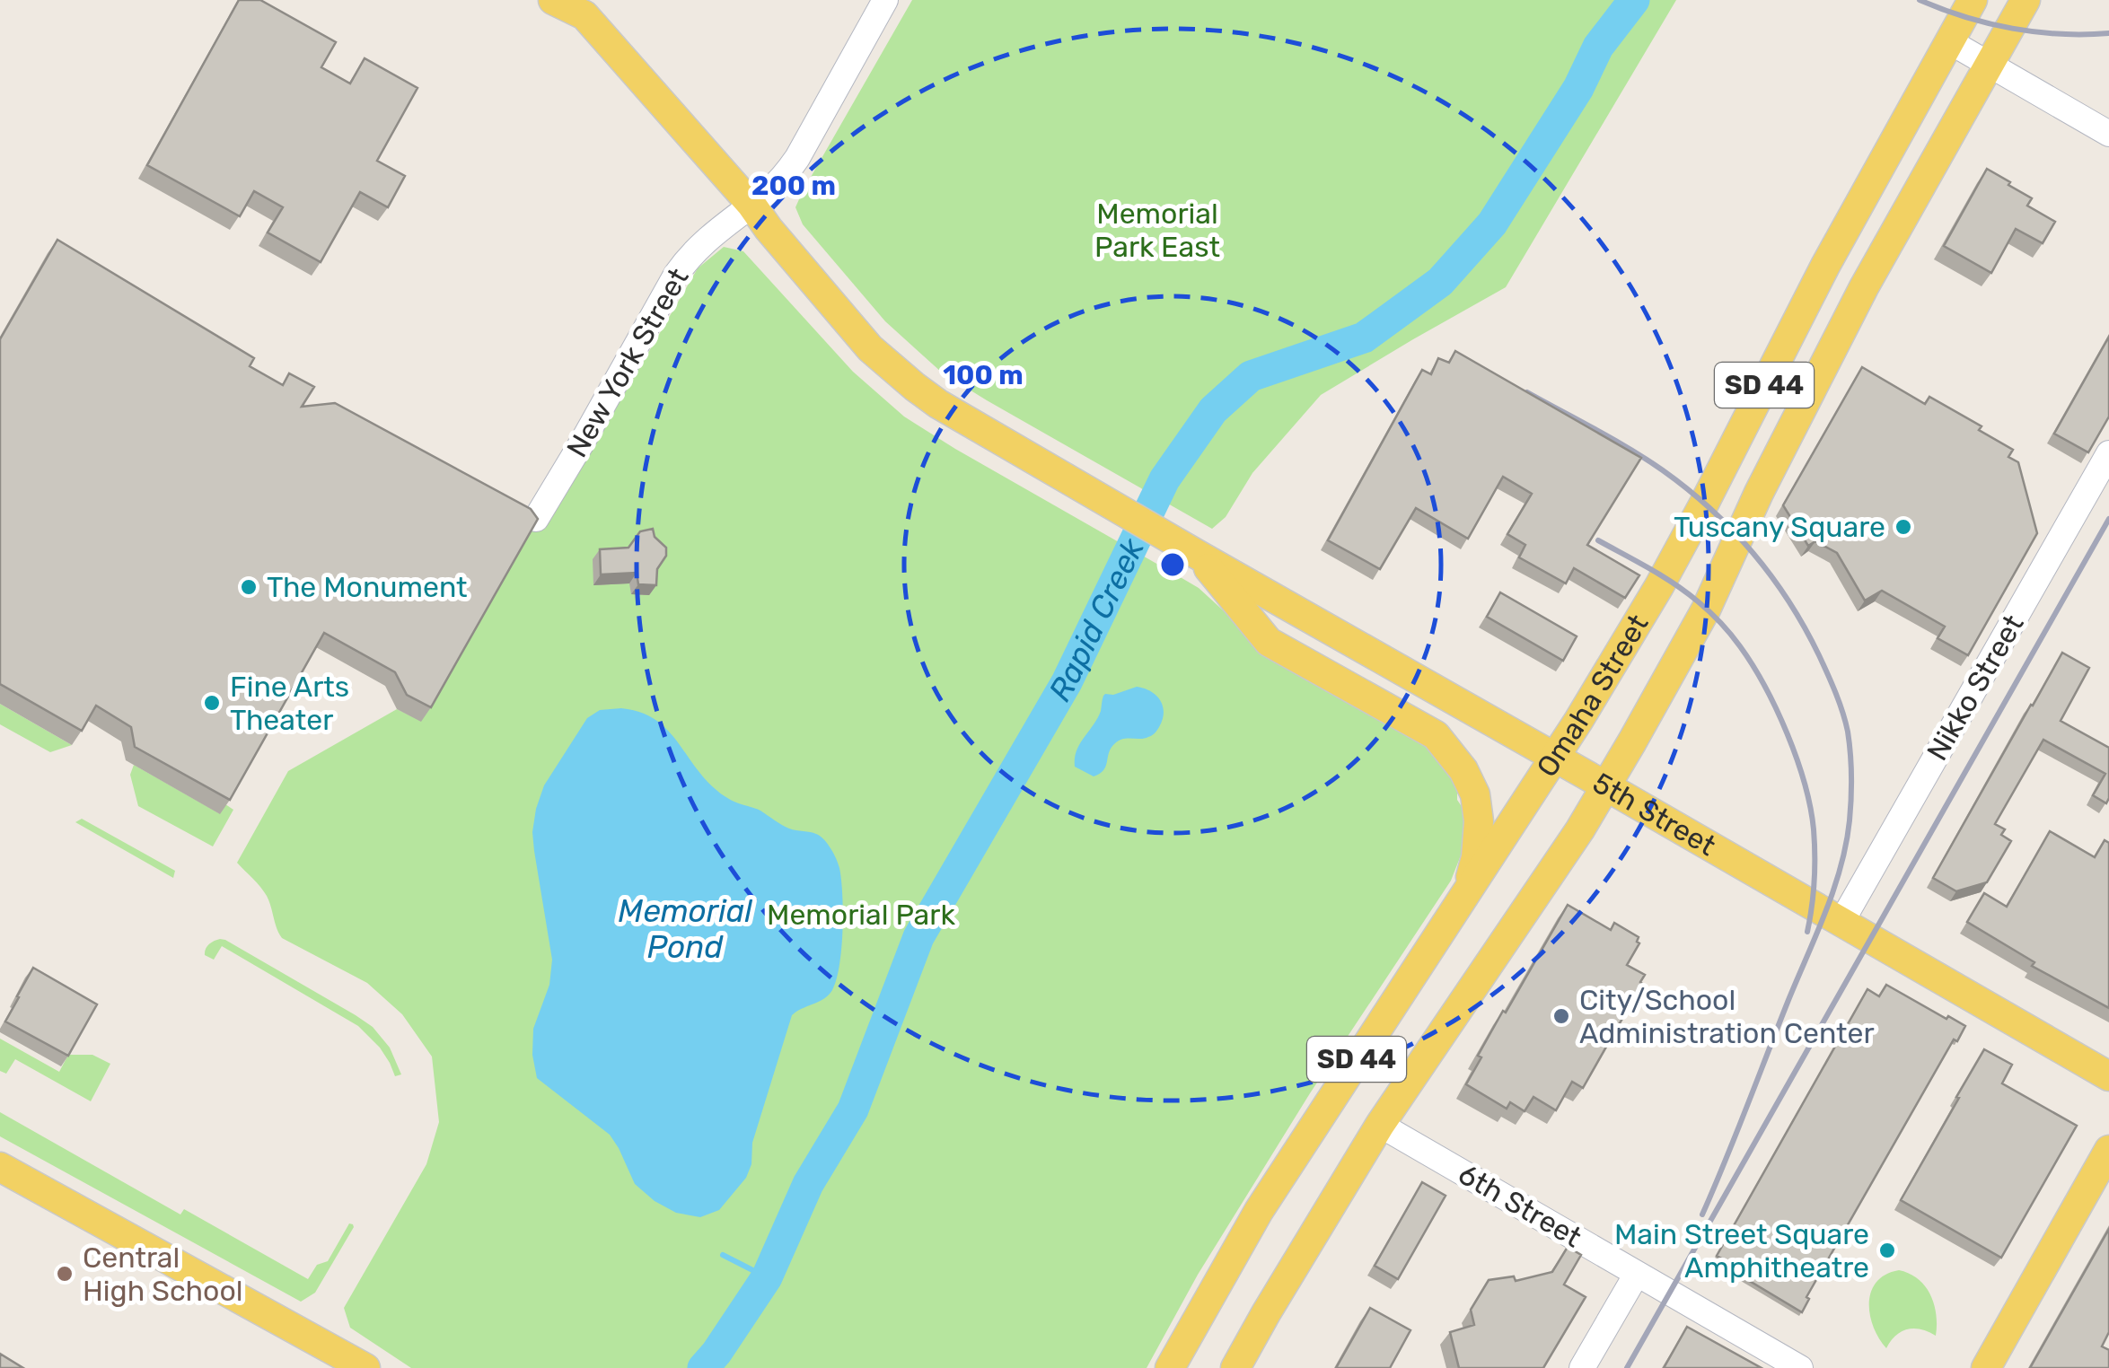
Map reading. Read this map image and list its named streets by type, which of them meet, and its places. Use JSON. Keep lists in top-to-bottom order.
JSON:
{
  "streets": {
    "main road": ["SD 44", "Omaha Street", "5th Street"],
    "street": ["New York Street", "Nikko Street", "6th Street"]
  },
  "crossings": [
    ["New York Street", "5th Street"],
    ["Nikko Street", "5th Street"],
    ["Omaha Street", "5th Street"],
    ["Omaha Street", "6th Street"]
  ],
  "water": ["Rapid Creek", "Memorial Pond"],
  "parks": ["Memorial Park East", "Memorial Park"],
  "places": [
    "Tuscany Square",
    "The Monument",
    "Fine Arts Theater",
    "City/School Administration Center",
    "Main Street Square Amphitheatre",
    "Central High School"
  ],
  "rings": ["200 m", "100 m"]
}
